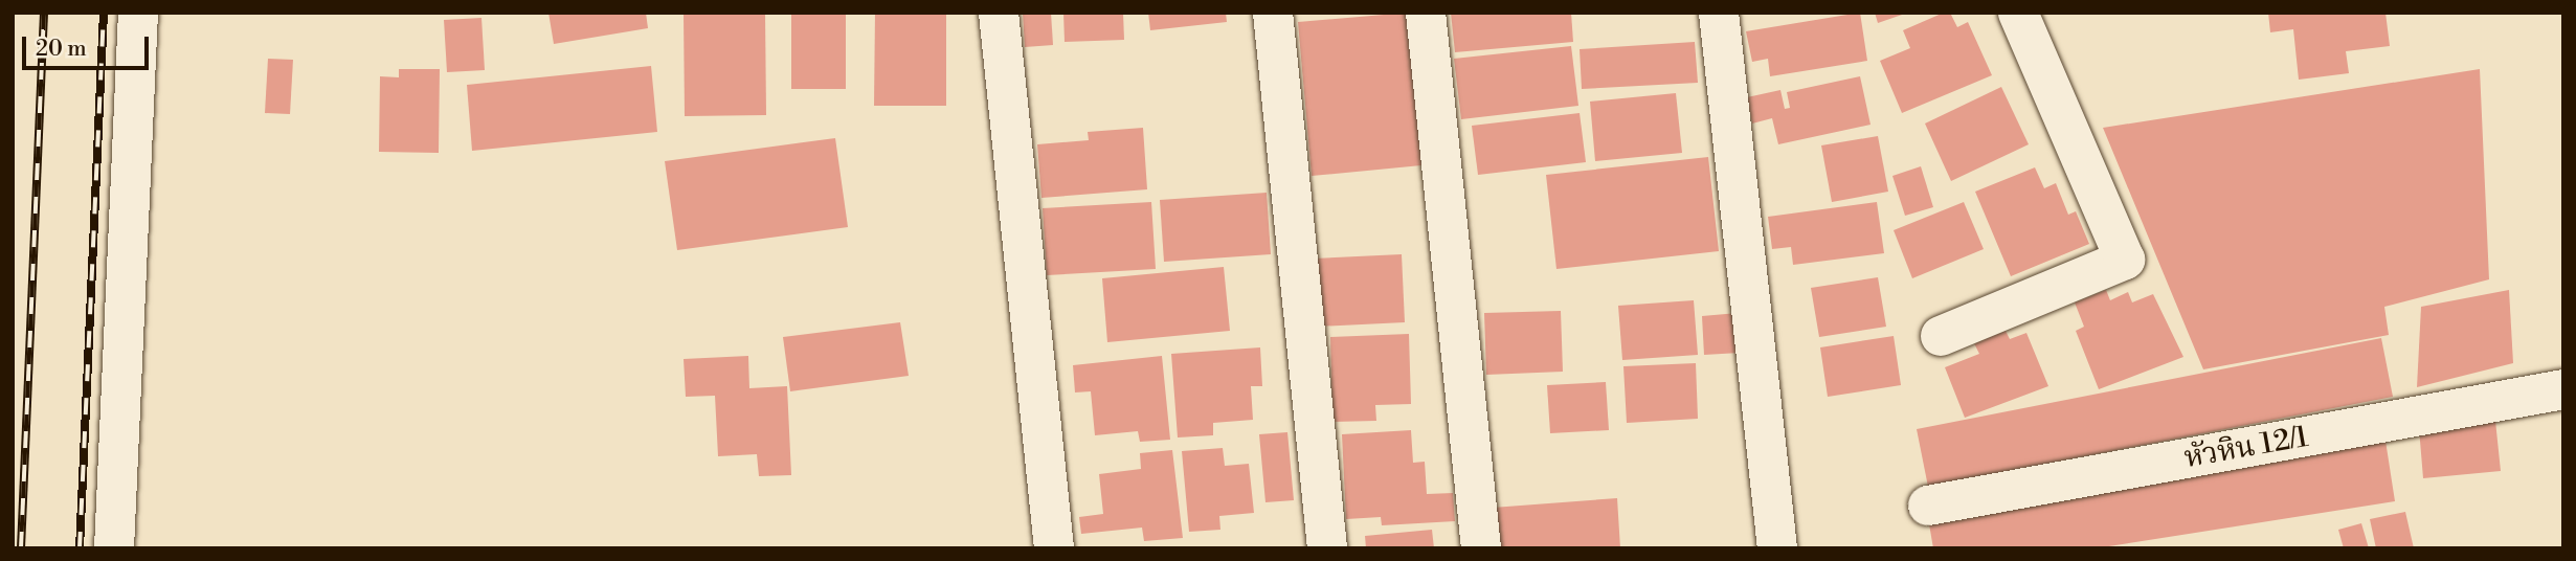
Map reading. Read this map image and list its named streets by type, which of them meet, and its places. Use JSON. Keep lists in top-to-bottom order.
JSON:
{
  "streets": {
    "street": ["หัวหิน 12/1"]
  },
  "scale_bar": "20 m"
}
